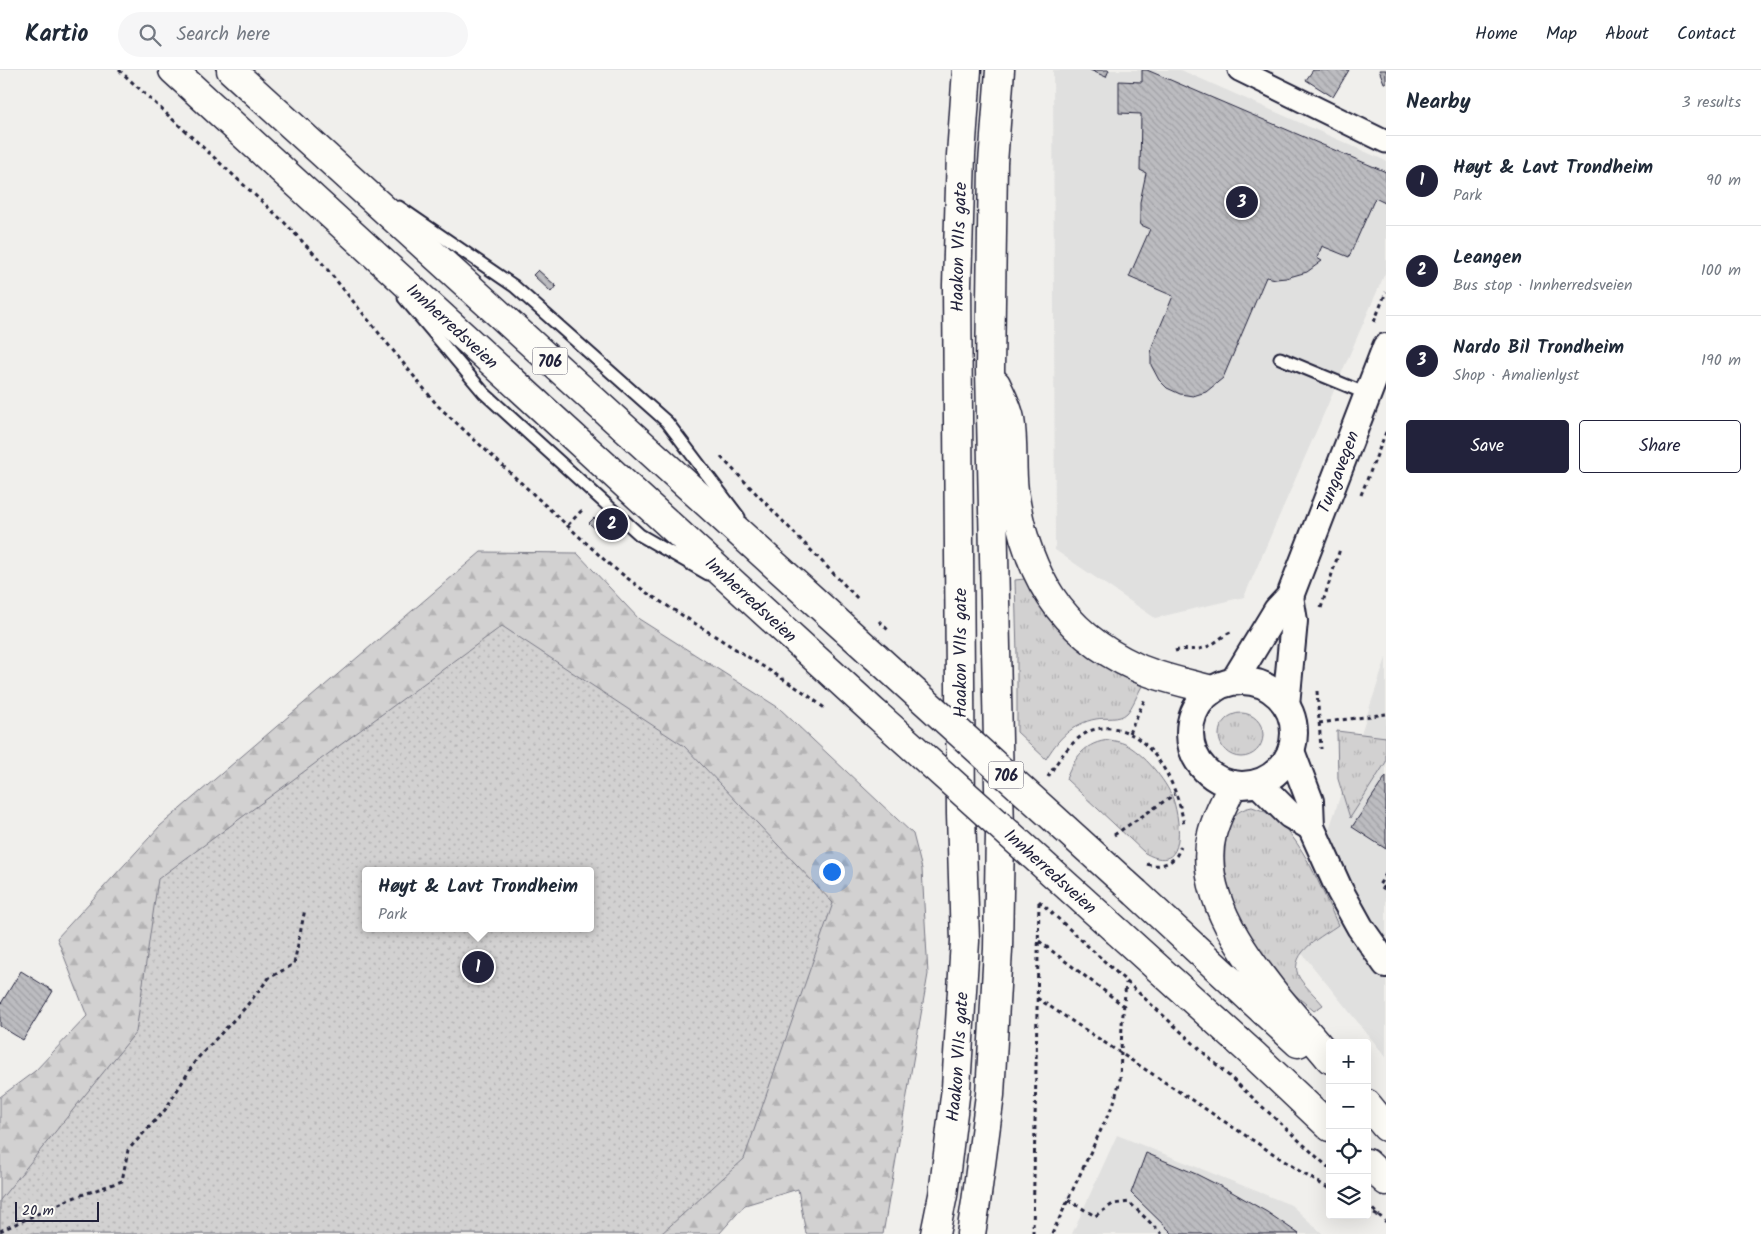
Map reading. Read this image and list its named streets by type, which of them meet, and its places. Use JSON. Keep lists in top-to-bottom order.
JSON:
{
  "streets": {
    "main road": ["Haakon VIIs gate", "Innherredsveien", "706"],
    "street": ["Tungavegen"]
  },
  "scale_bar": "20 m",
  "page": {
    "header": "Kartio",
    "search": "Search here",
    "nav": [
      "Home",
      "Map",
      "About",
      "Contact"
    ],
    "heading": ["Nearby", "3 results"],
    "list": [
      {
        "mark": "1",
        "name": "Høyt & Lavt Trondheim",
        "note": "Park",
        "value": "90 m"
      },
      {
        "mark": "2",
        "name": "Leangen",
        "note": "Bus stop · Innherredsveien",
        "value": "100 m"
      },
      {
        "mark": "3",
        "name": "Nardo Bil Trondheim",
        "note": "Shop · Amalienlyst",
        "value": "190 m"
      }
    ],
    "pins": ["3", "2", "1"],
    "buttons": ["Save", "Share"],
    "popup": ["Høyt & Lavt Trondheim", "Park"],
    "map_buttons": ["+", "−"],
    "scale": "20 m"
  }
}
